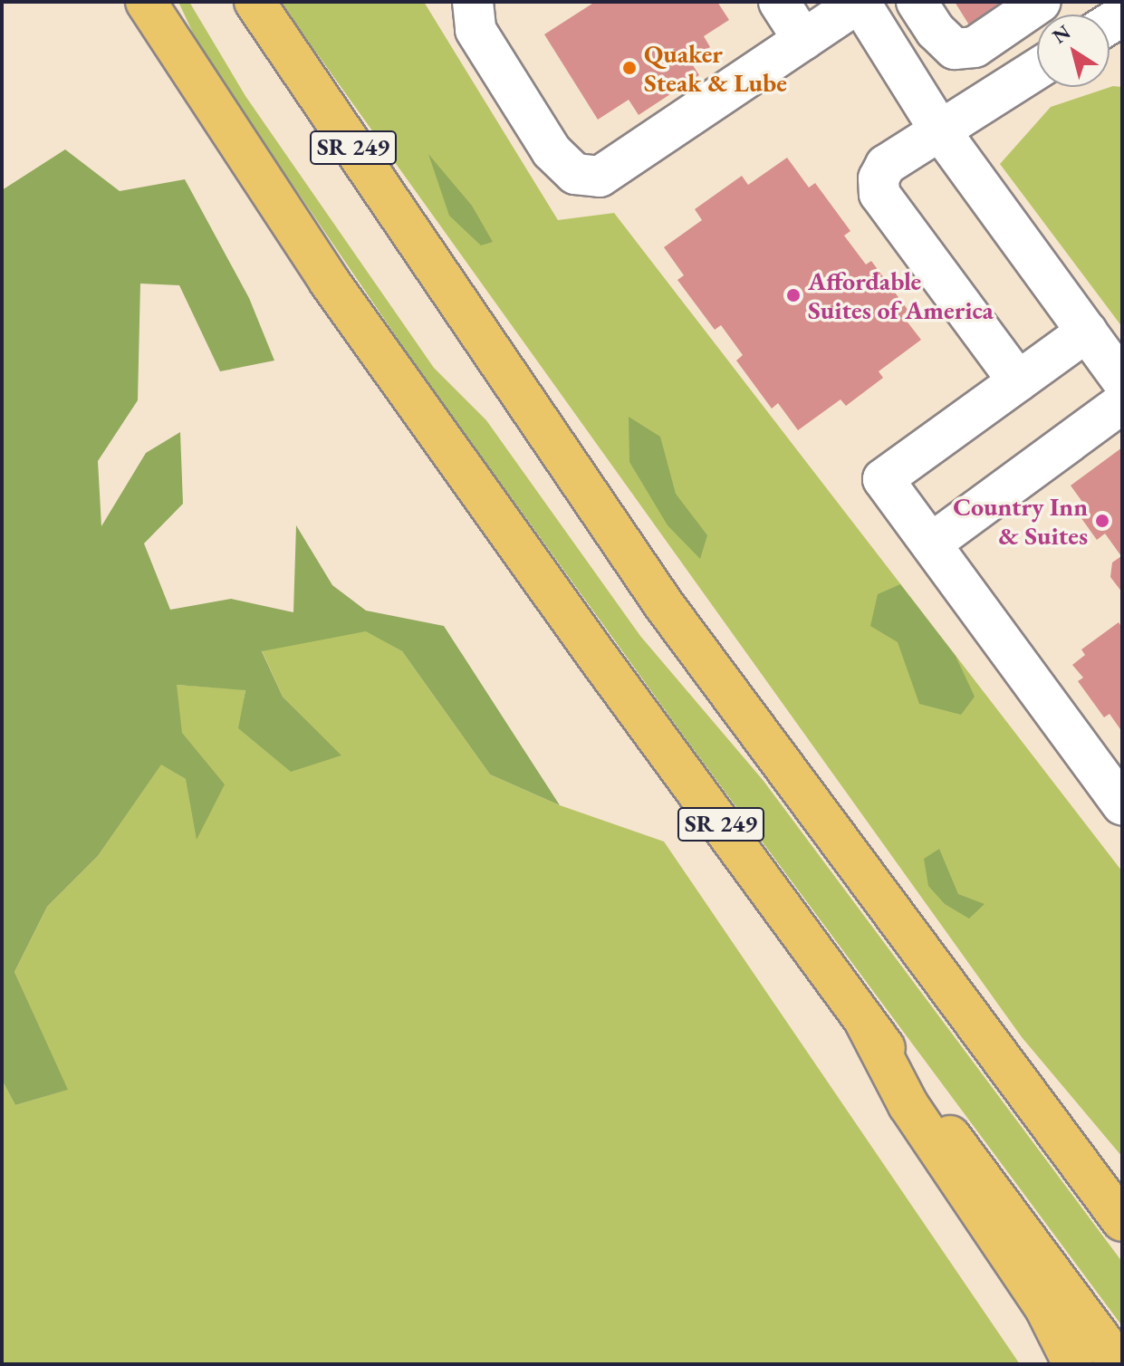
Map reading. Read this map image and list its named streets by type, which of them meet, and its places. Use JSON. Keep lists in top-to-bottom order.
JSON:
{
  "streets": {
    "main road": ["SR 249"]
  },
  "places": ["Quaker Steak & Lube", "Affordable Suites of America", "Country Inn & Suites"],
  "north": "top left"
}
